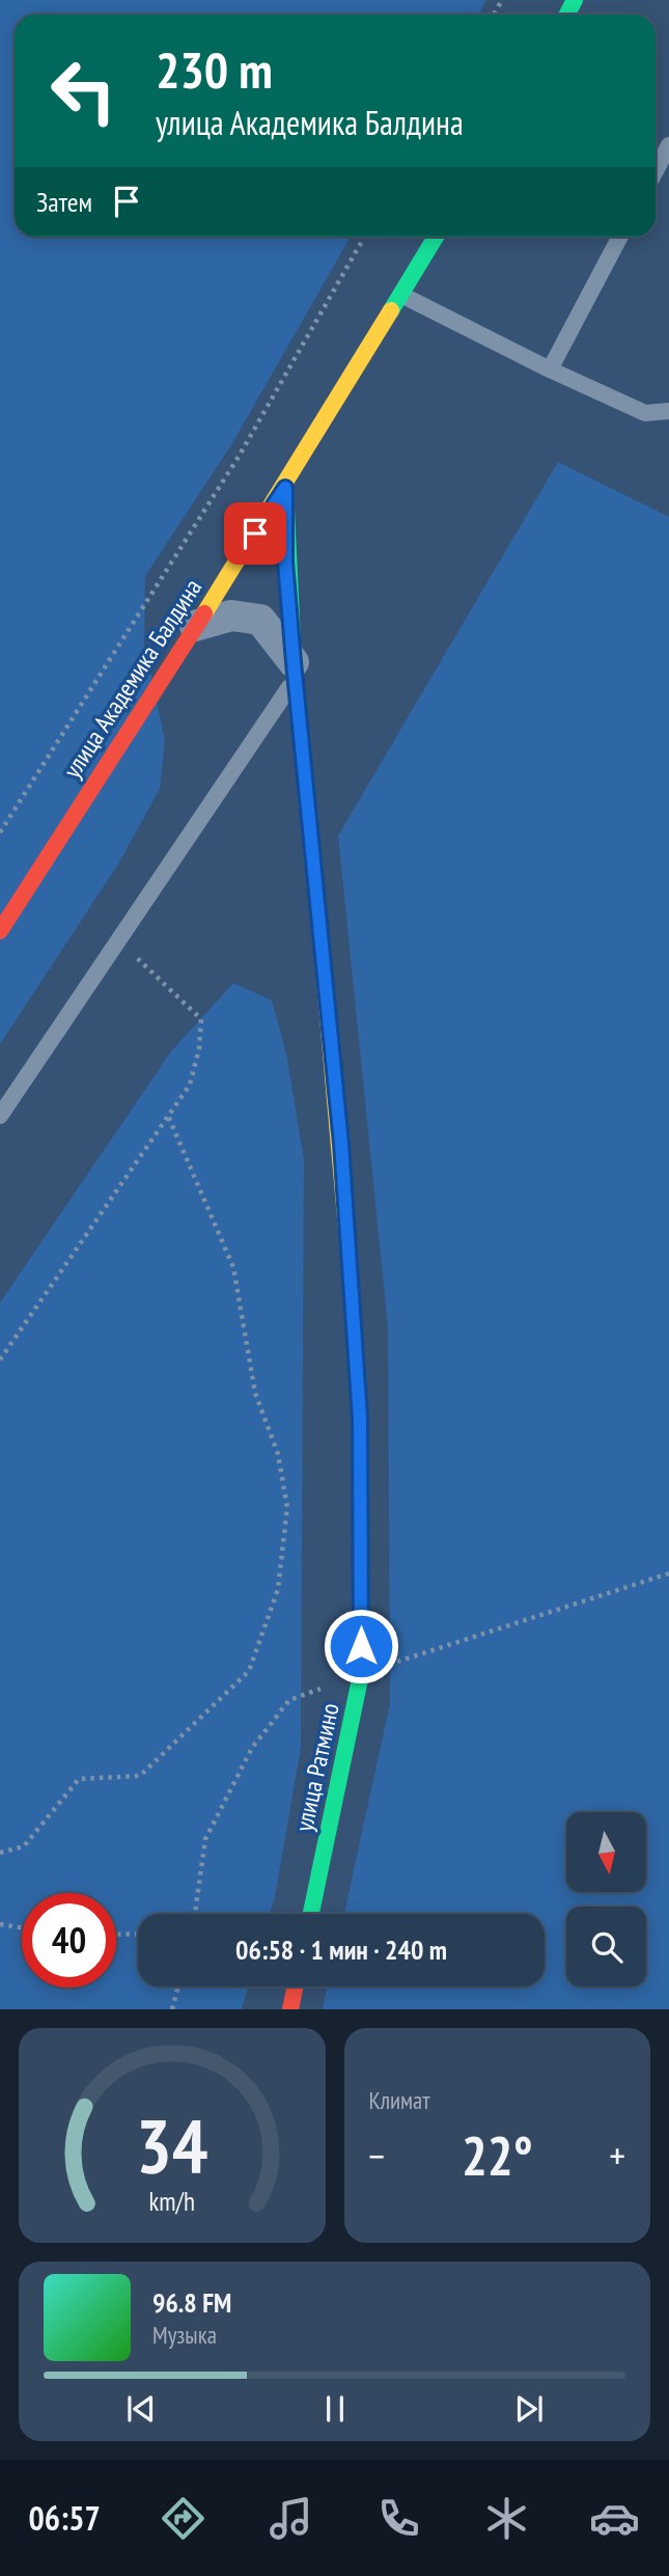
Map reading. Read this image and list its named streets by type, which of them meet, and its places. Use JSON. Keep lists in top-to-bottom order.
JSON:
{
  "streets": {
    "street": ["улица Академика Балдина", "улица Ратмино"]
  },
  "crossings": [
    ["улица Академика Балдина", "улица Ратмино"]
  ],
  "north": "bottom",
  "page": {
    "turn": ["230 m", "улица Академика Балдина"],
    "then": "Затем",
    "limit": "40",
    "trip": "06:58 · 1 мин · 240 m",
    "tile": "Климат",
    "heat": ["−", "22°", "+"],
    "song": ["96.8 FM", "Музыка"],
    "tabs": "06:57",
    "gauge": ["34", "km/h"]
  }
}
